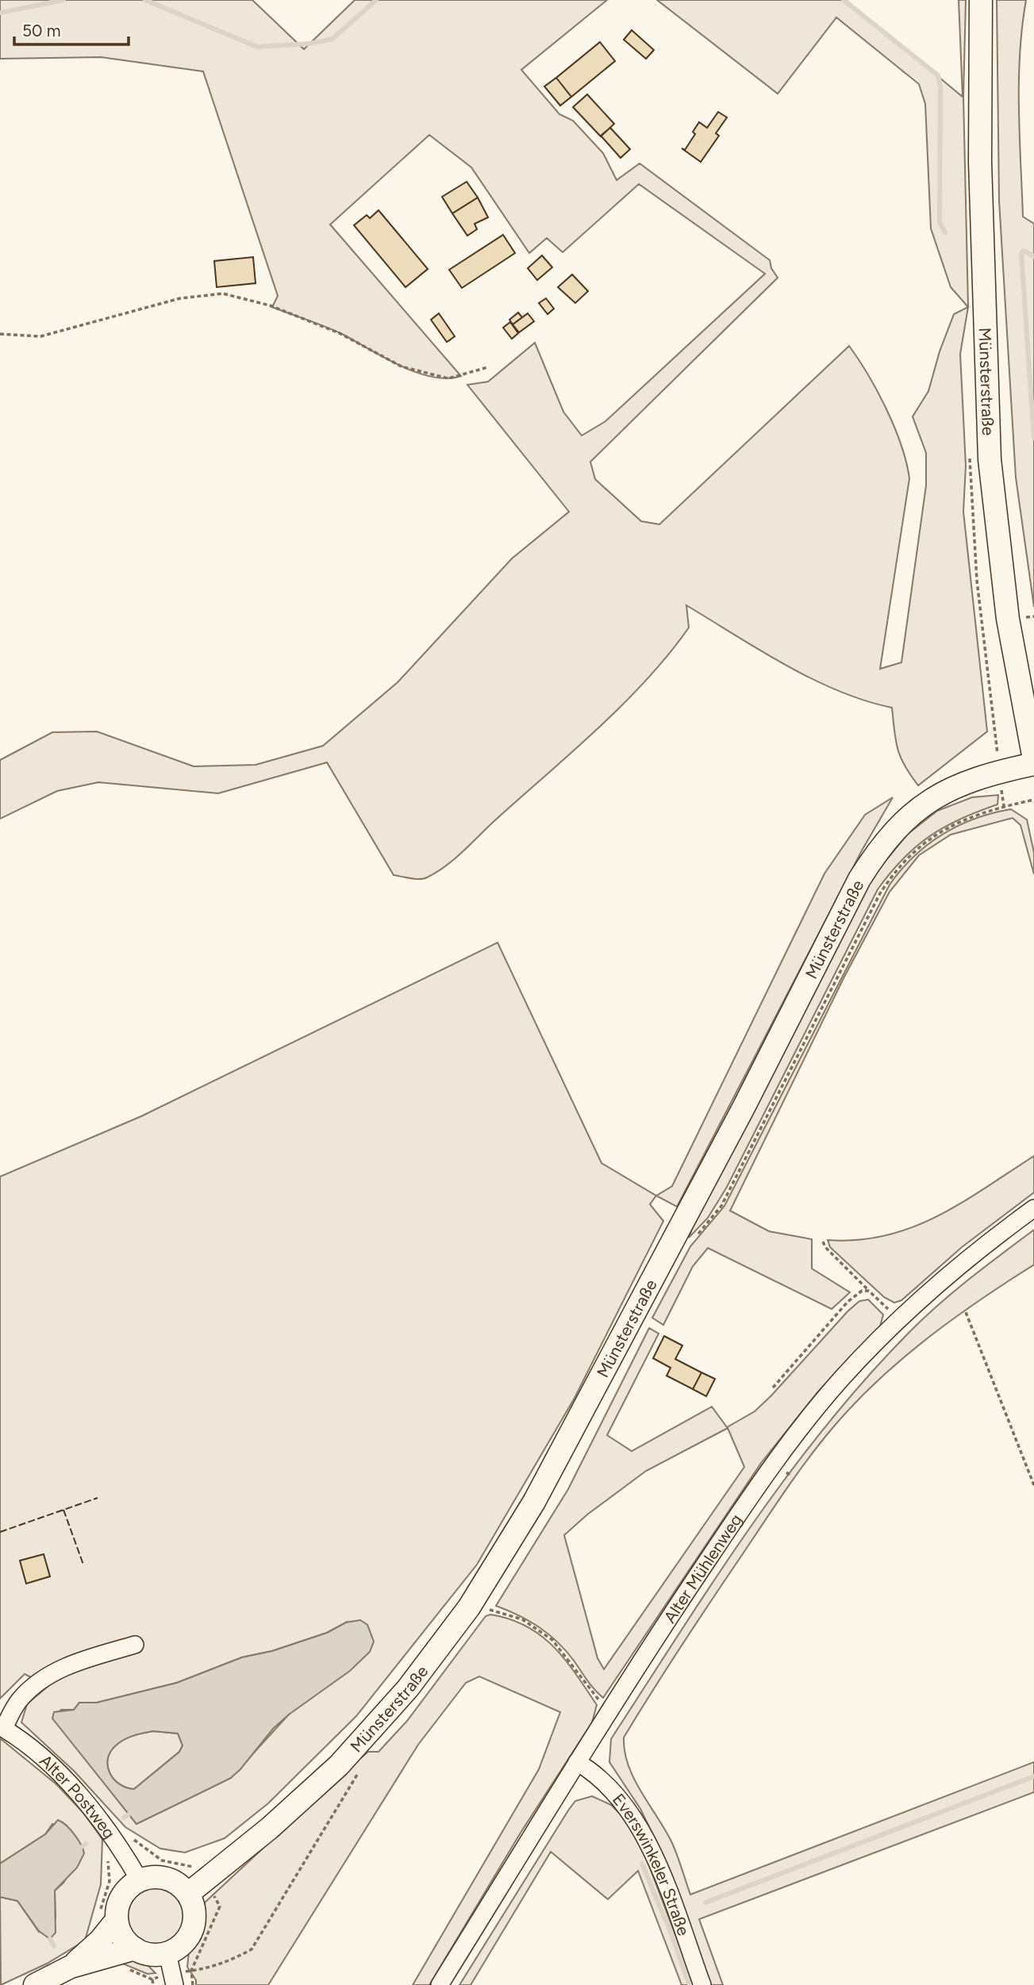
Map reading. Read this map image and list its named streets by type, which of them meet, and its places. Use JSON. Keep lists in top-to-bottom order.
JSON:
{
  "streets": {
    "main road": ["Münsterstraße"],
    "street": ["Alter Mühlenweg", "Alter Postweg", "Everswinkeler Straße"]
  },
  "crossings": [
    ["Alter Mühlenweg", "Everswinkeler Straße"]
  ],
  "scale_bar": "50 m"
}
